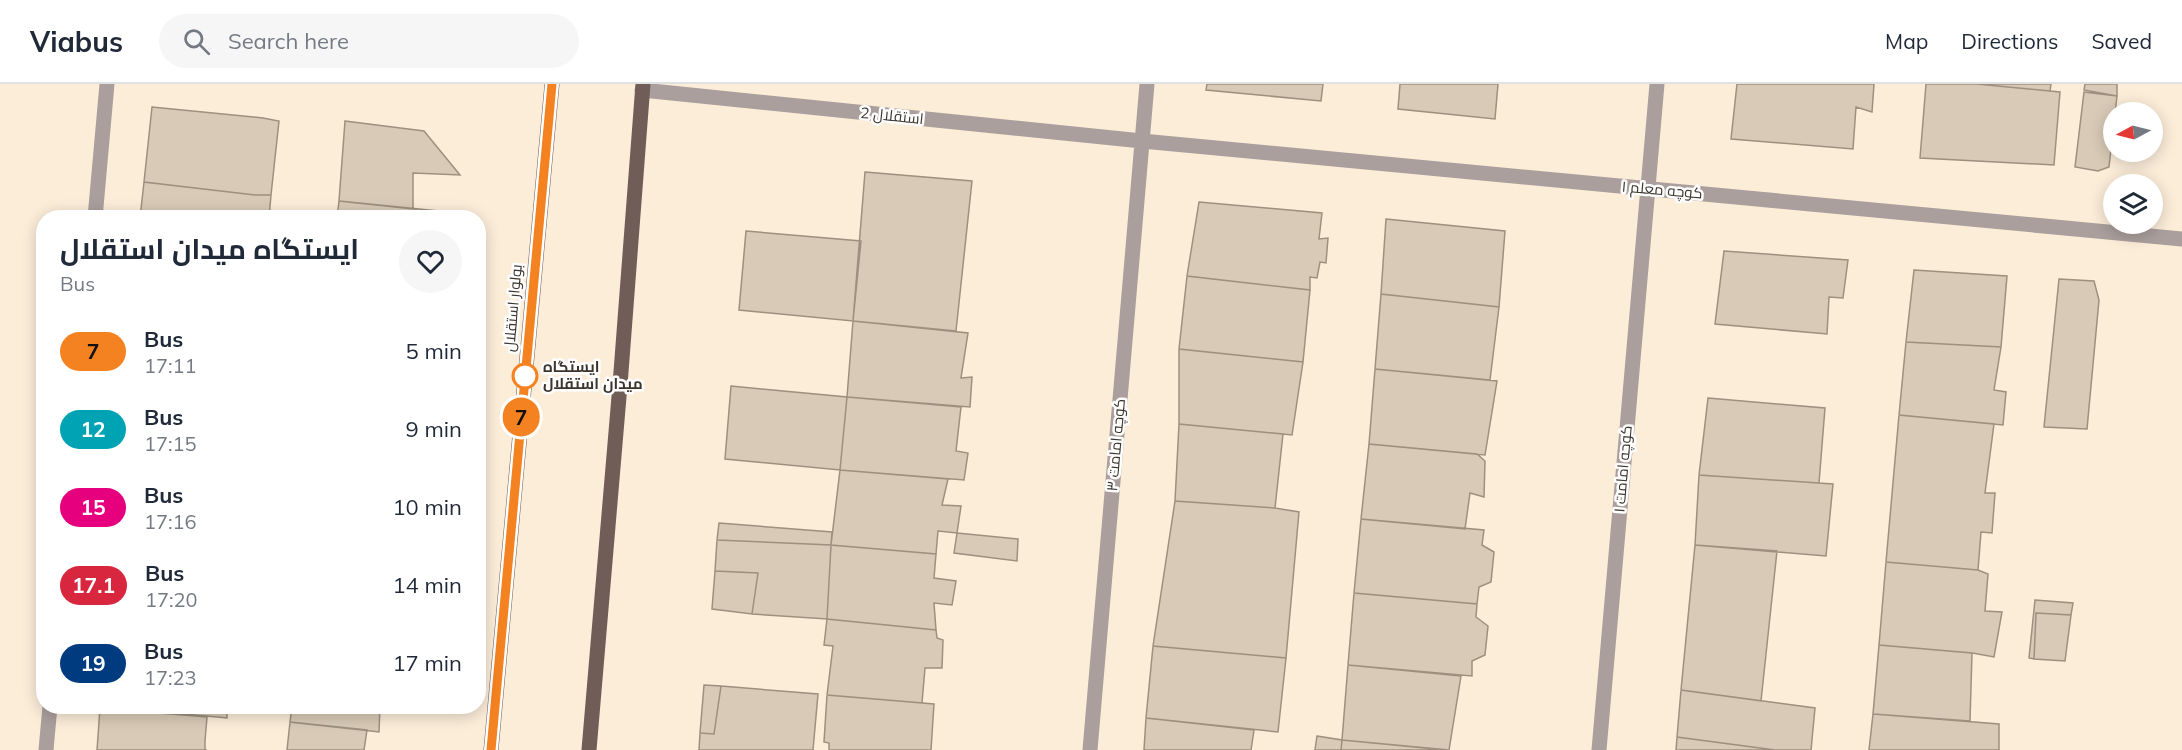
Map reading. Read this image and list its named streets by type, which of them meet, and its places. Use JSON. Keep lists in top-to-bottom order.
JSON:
{
  "streets": {
    "main road": ["بولوار استقلال"],
    "street": [
      "استقلال 2",
      "کوچه معلم ۱",
      "کوچه امامت ۳",
      "کوچه امامت ۱"
    ]
  },
  "crossings": [
    ["استقلال 2", "کوچه معلم ۱"],
    ["استقلال 2", "کوچه امامت ۳"],
    ["کوچه معلم ۱", "کوچه امامت ۳"],
    ["کوچه معلم ۱", "کوچه امامت ۱"]
  ],
  "places": ["ایستگاه میدان استقلال"],
  "lines": ["bus line 7"],
  "north": "left",
  "page": {
    "header": "Viabus",
    "search": "Search here",
    "nav": ["Map", "Directions", "Saved"],
    "on_map": "7",
    "heading": ["ایستگاه میدان استقلال", "Bus"],
    "list": [
      {
        "mark": "7",
        "name": "Bus",
        "note": "17:11",
        "value": "5 min"
      },
      {
        "mark": "12",
        "name": "Bus",
        "note": "17:15",
        "value": "9 min"
      },
      {
        "mark": "15",
        "name": "Bus",
        "note": "17:16",
        "value": "10 min"
      },
      {
        "mark": "17.1",
        "name": "Bus",
        "note": "17:20",
        "value": "14 min"
      },
      {
        "mark": "19",
        "name": "Bus",
        "note": "17:23",
        "value": "17 min"
      }
    ]
  }
}
